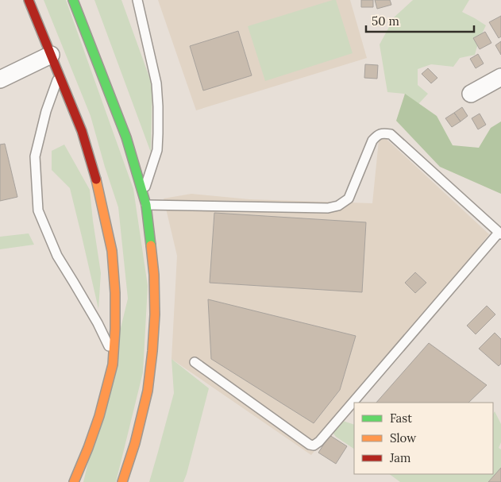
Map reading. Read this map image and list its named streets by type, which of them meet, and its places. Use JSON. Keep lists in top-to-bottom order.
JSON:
{
  "legend": ["Fast", "Slow", "Jam"],
  "scale_bar": "50 m"
}
